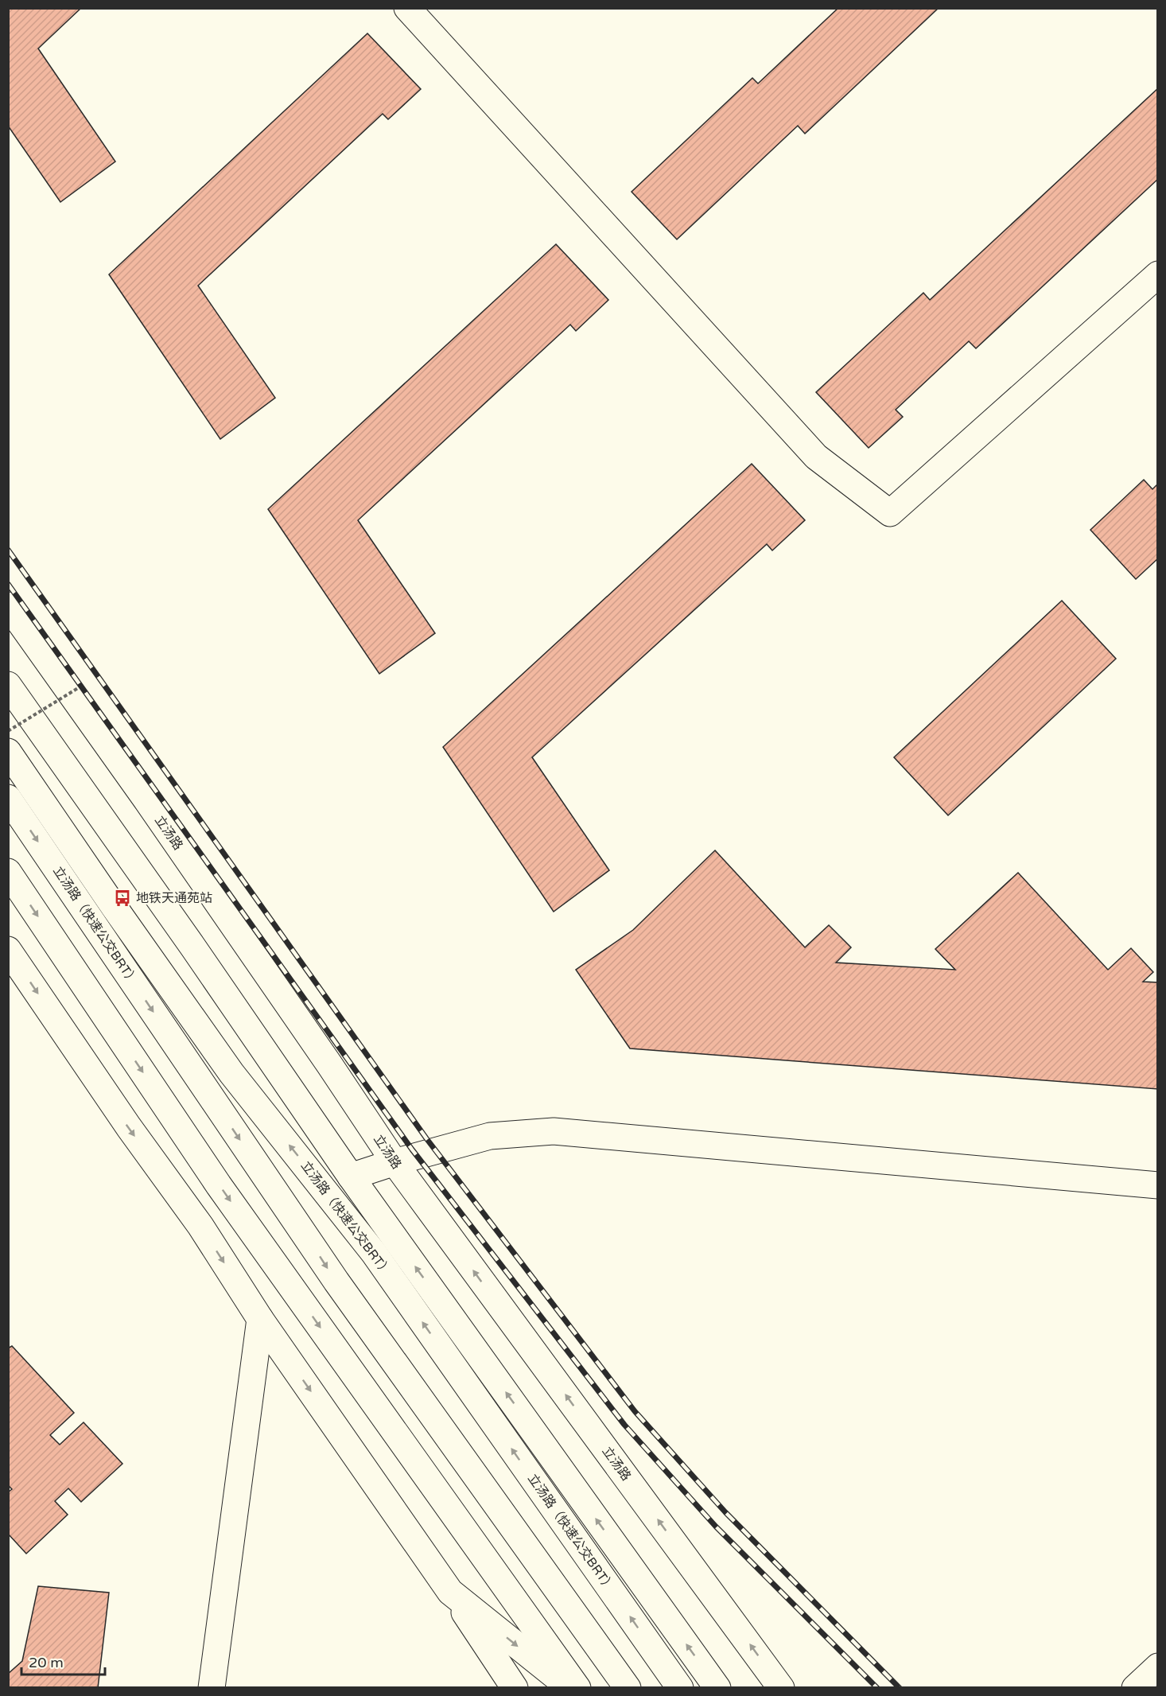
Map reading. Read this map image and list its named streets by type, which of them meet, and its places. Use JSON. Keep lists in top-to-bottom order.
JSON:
{
  "streets": {
    "street": ["立汤路", "立汤路（快速公交BRT）"]
  },
  "places": {
    "bus stop": ["地铁天通苑站"]
  },
  "scale_bar": "20 m"
}
